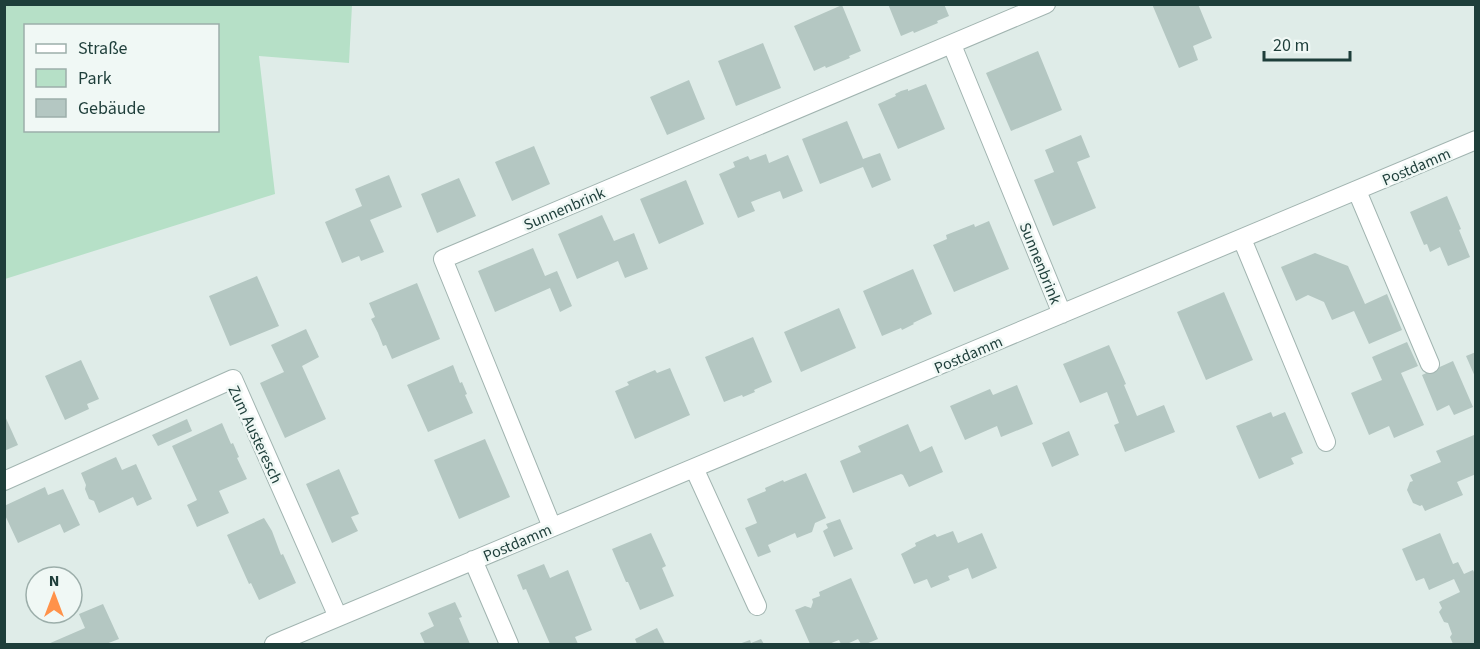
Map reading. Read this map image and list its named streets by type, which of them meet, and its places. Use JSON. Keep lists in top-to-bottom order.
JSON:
{
  "streets": {
    "street": ["Postdamm", "Sunnenbrink", "Zum Austeresch"]
  },
  "crossings": [
    ["Postdamm", "Sunnenbrink"],
    ["Postdamm", "Zum Austeresch"]
  ],
  "legend": ["Straße", "Park", "Gebäude"],
  "scale_bar": "20 m",
  "north": "top"
}
